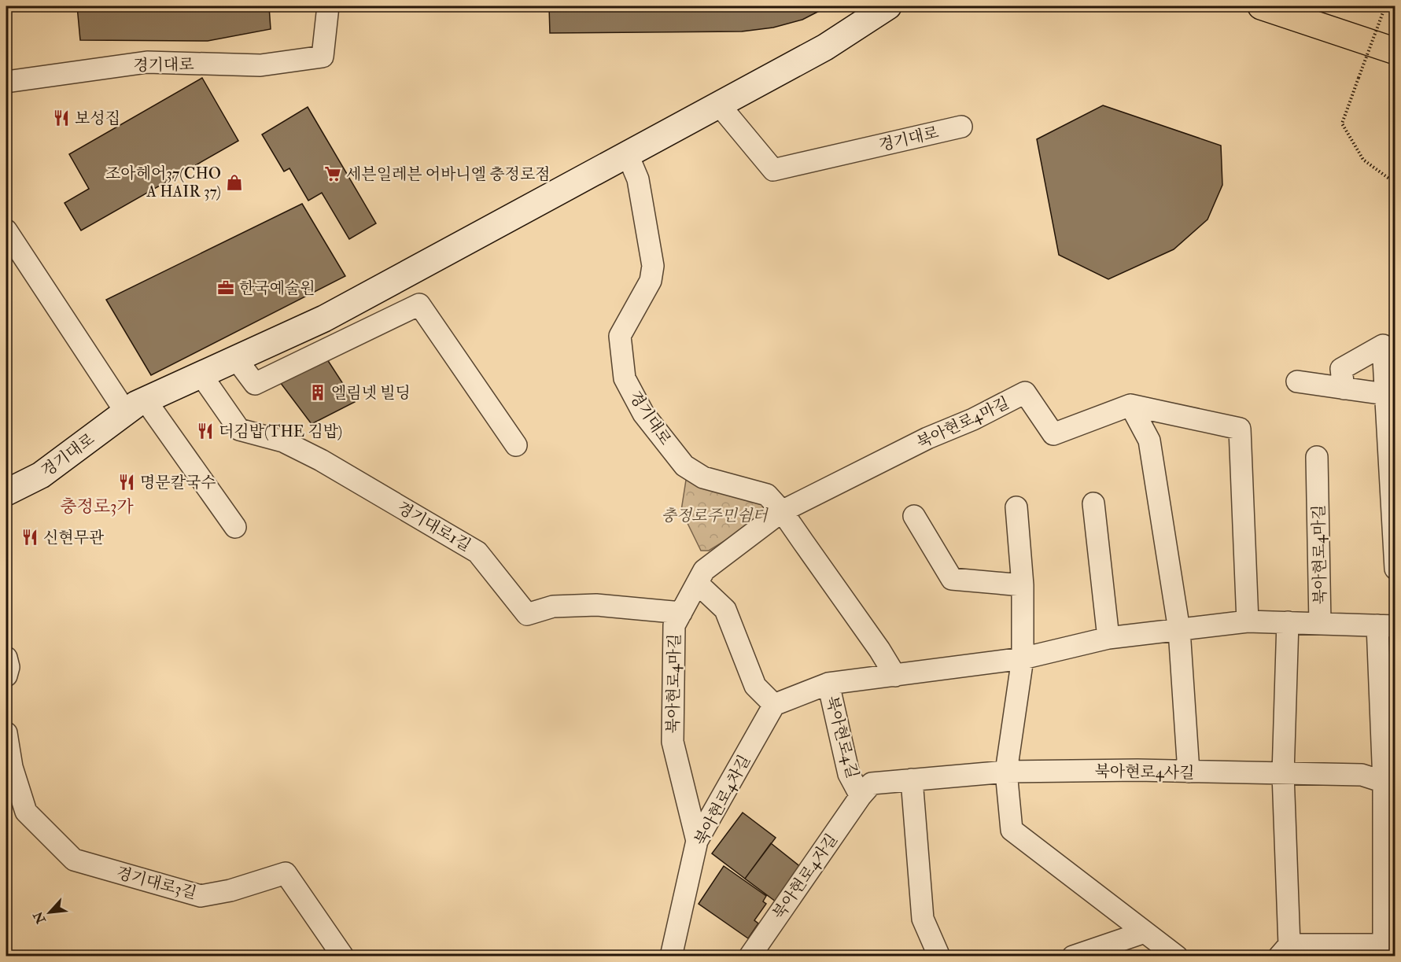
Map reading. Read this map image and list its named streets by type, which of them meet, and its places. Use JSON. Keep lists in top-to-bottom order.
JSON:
{
  "streets": {
    "main road": ["경기대로"],
    "street": [
      "북아현로4마길",
      "경기대로1길",
      "북아현로4길",
      "북아현로4사길",
      "북아현로4차길",
      "북아현로4자길",
      "경기대로3길"
    ]
  },
  "crossings": [
    ["경기대로", "북아현로4마길"],
    ["경기대로", "경기대로1길"],
    ["북아현로4마길", "경기대로1길"],
    ["북아현로4마길", "북아현로4길"],
    ["북아현로4마길", "북아현로4사길"],
    ["북아현로4마길", "북아현로4차길"],
    ["북아현로4길", "북아현로4사길"],
    ["북아현로4길", "북아현로4차길"],
    ["북아현로4길", "북아현로4자길"]
  ],
  "districts": ["충정로3가"],
  "parks": ["충정로주민쉼터"],
  "places": {
    "restaurant": [
      "보성집",
      "더김밥(THE 김밥)",
      "명문칼국수",
      "신현무관"
    ],
    "supermarket": ["세븐일레븐 어바니엘 충정로점"],
    "shop": ["조아헤어37(CHO A HAIR 37)"],
    "office": ["한국예술원"],
    "building": ["엘림넷 빌딩"]
  },
  "north": "bottom left"
}
